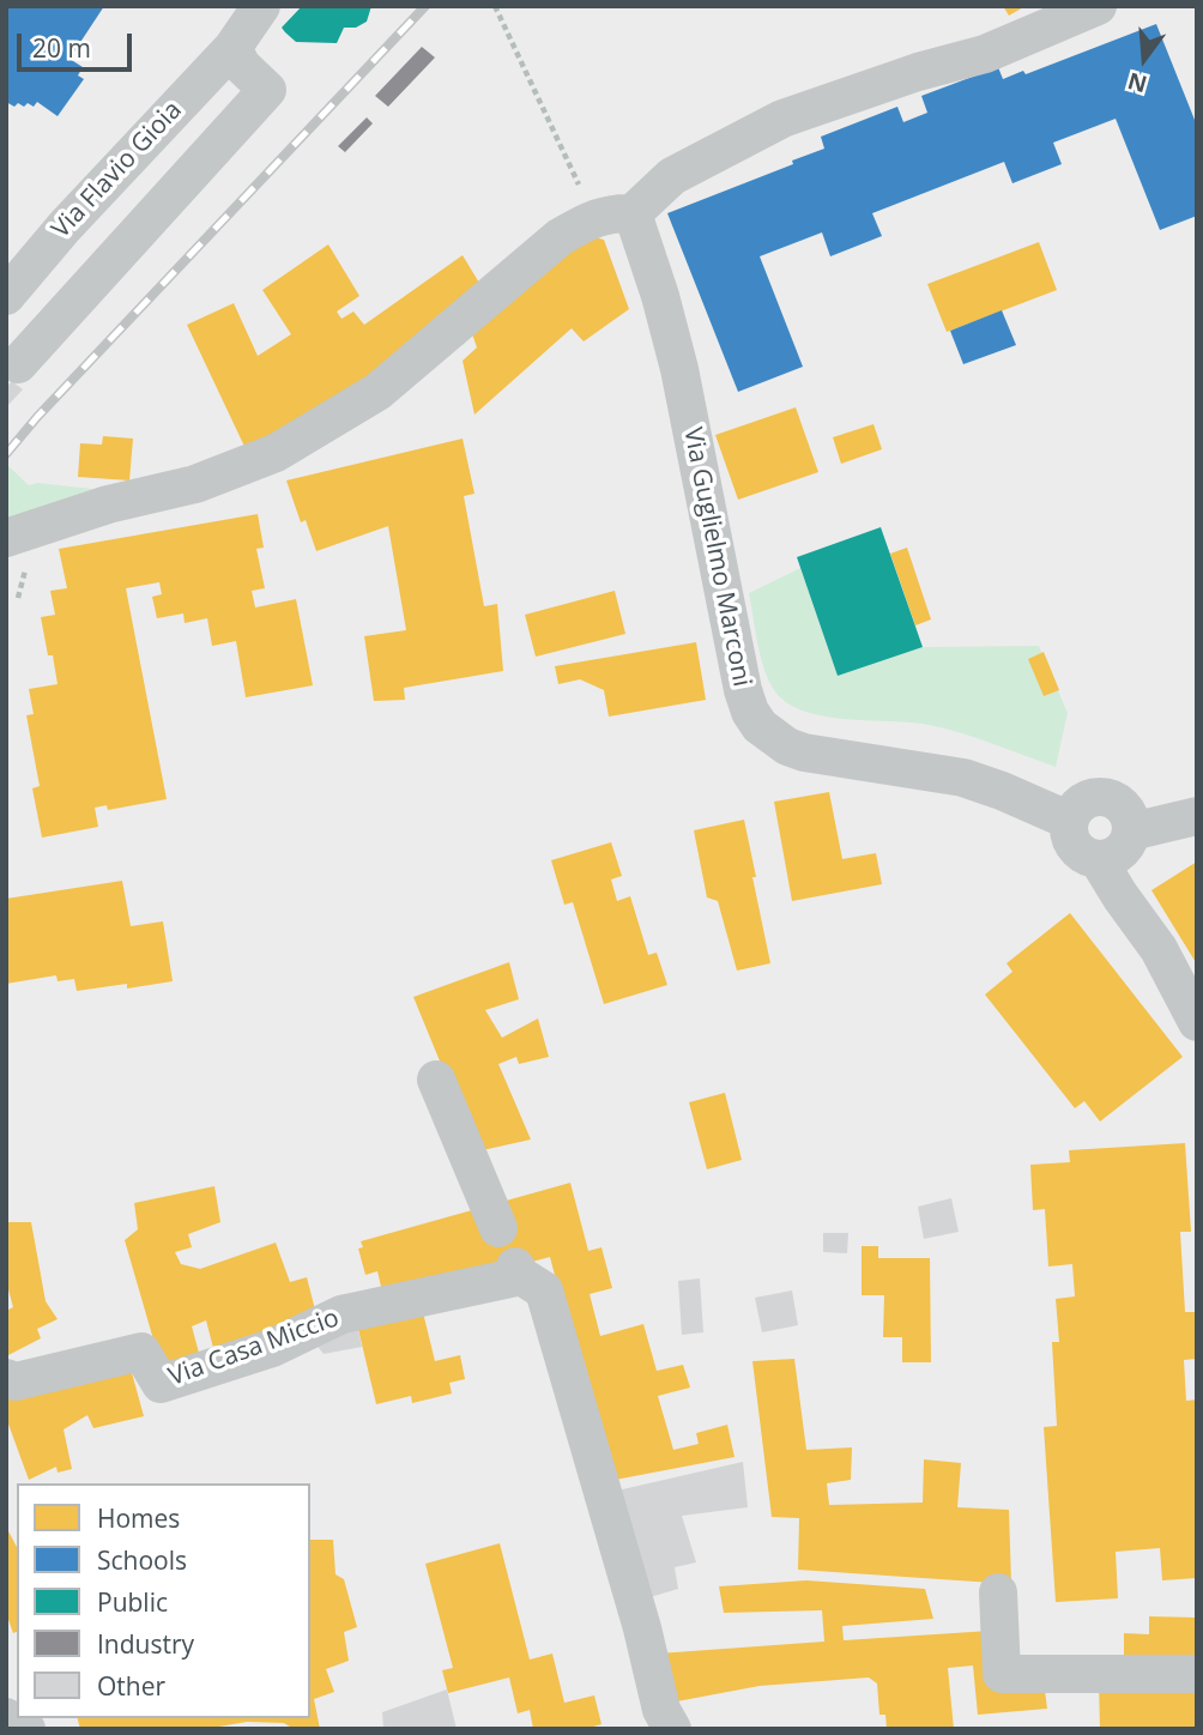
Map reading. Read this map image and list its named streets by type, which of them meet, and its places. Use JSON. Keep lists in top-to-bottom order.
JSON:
{
  "streets": {
    "street": ["Via Flavio Gioia", "Via Guglielmo Marconi", "Via Casa Miccio"]
  },
  "legend": [
    "Homes",
    "Schools",
    "Public",
    "Industry",
    "Other"
  ],
  "scale_bar": "20 m",
  "north": "bottom"
}
